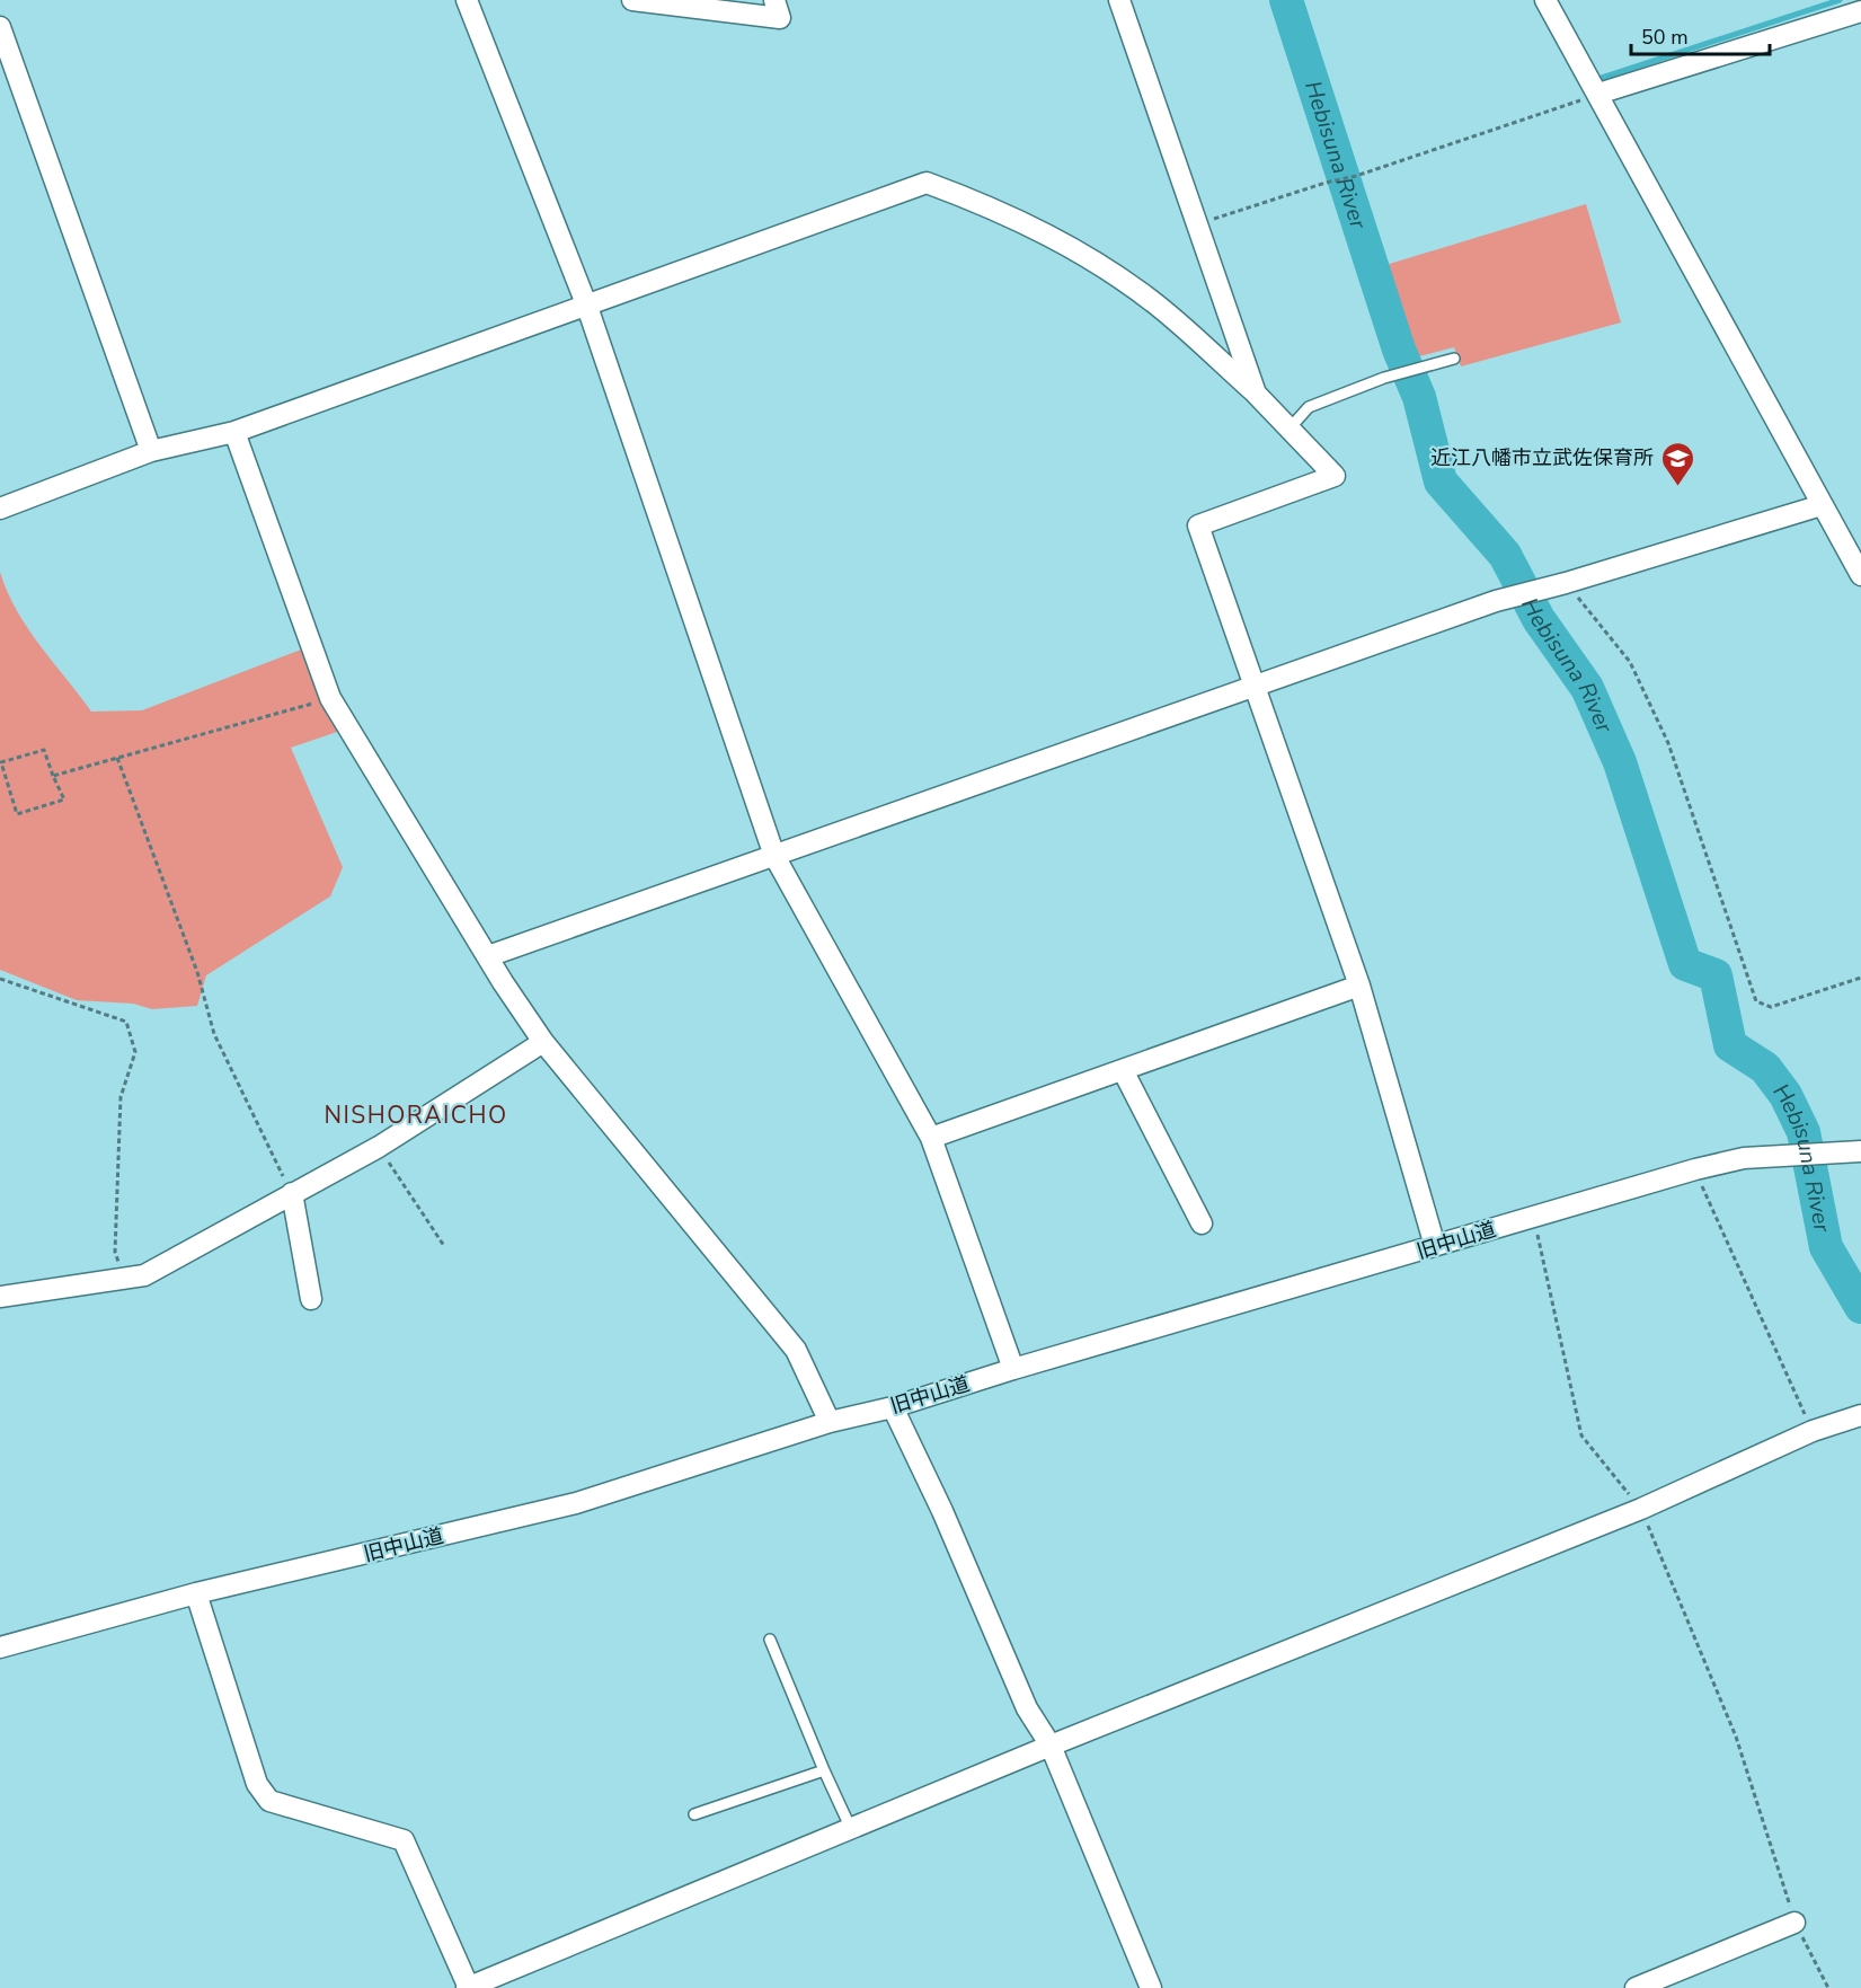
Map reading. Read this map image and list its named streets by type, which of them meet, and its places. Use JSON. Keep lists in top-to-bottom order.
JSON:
{
  "streets": {
    "street": ["旧中山道"]
  },
  "districts": ["NISHORAICHO"],
  "water": ["Hebisuna River"],
  "places": {
    "school or university": ["近江八幡市立武佐保育所"]
  },
  "scale_bar": "50 m"
}
